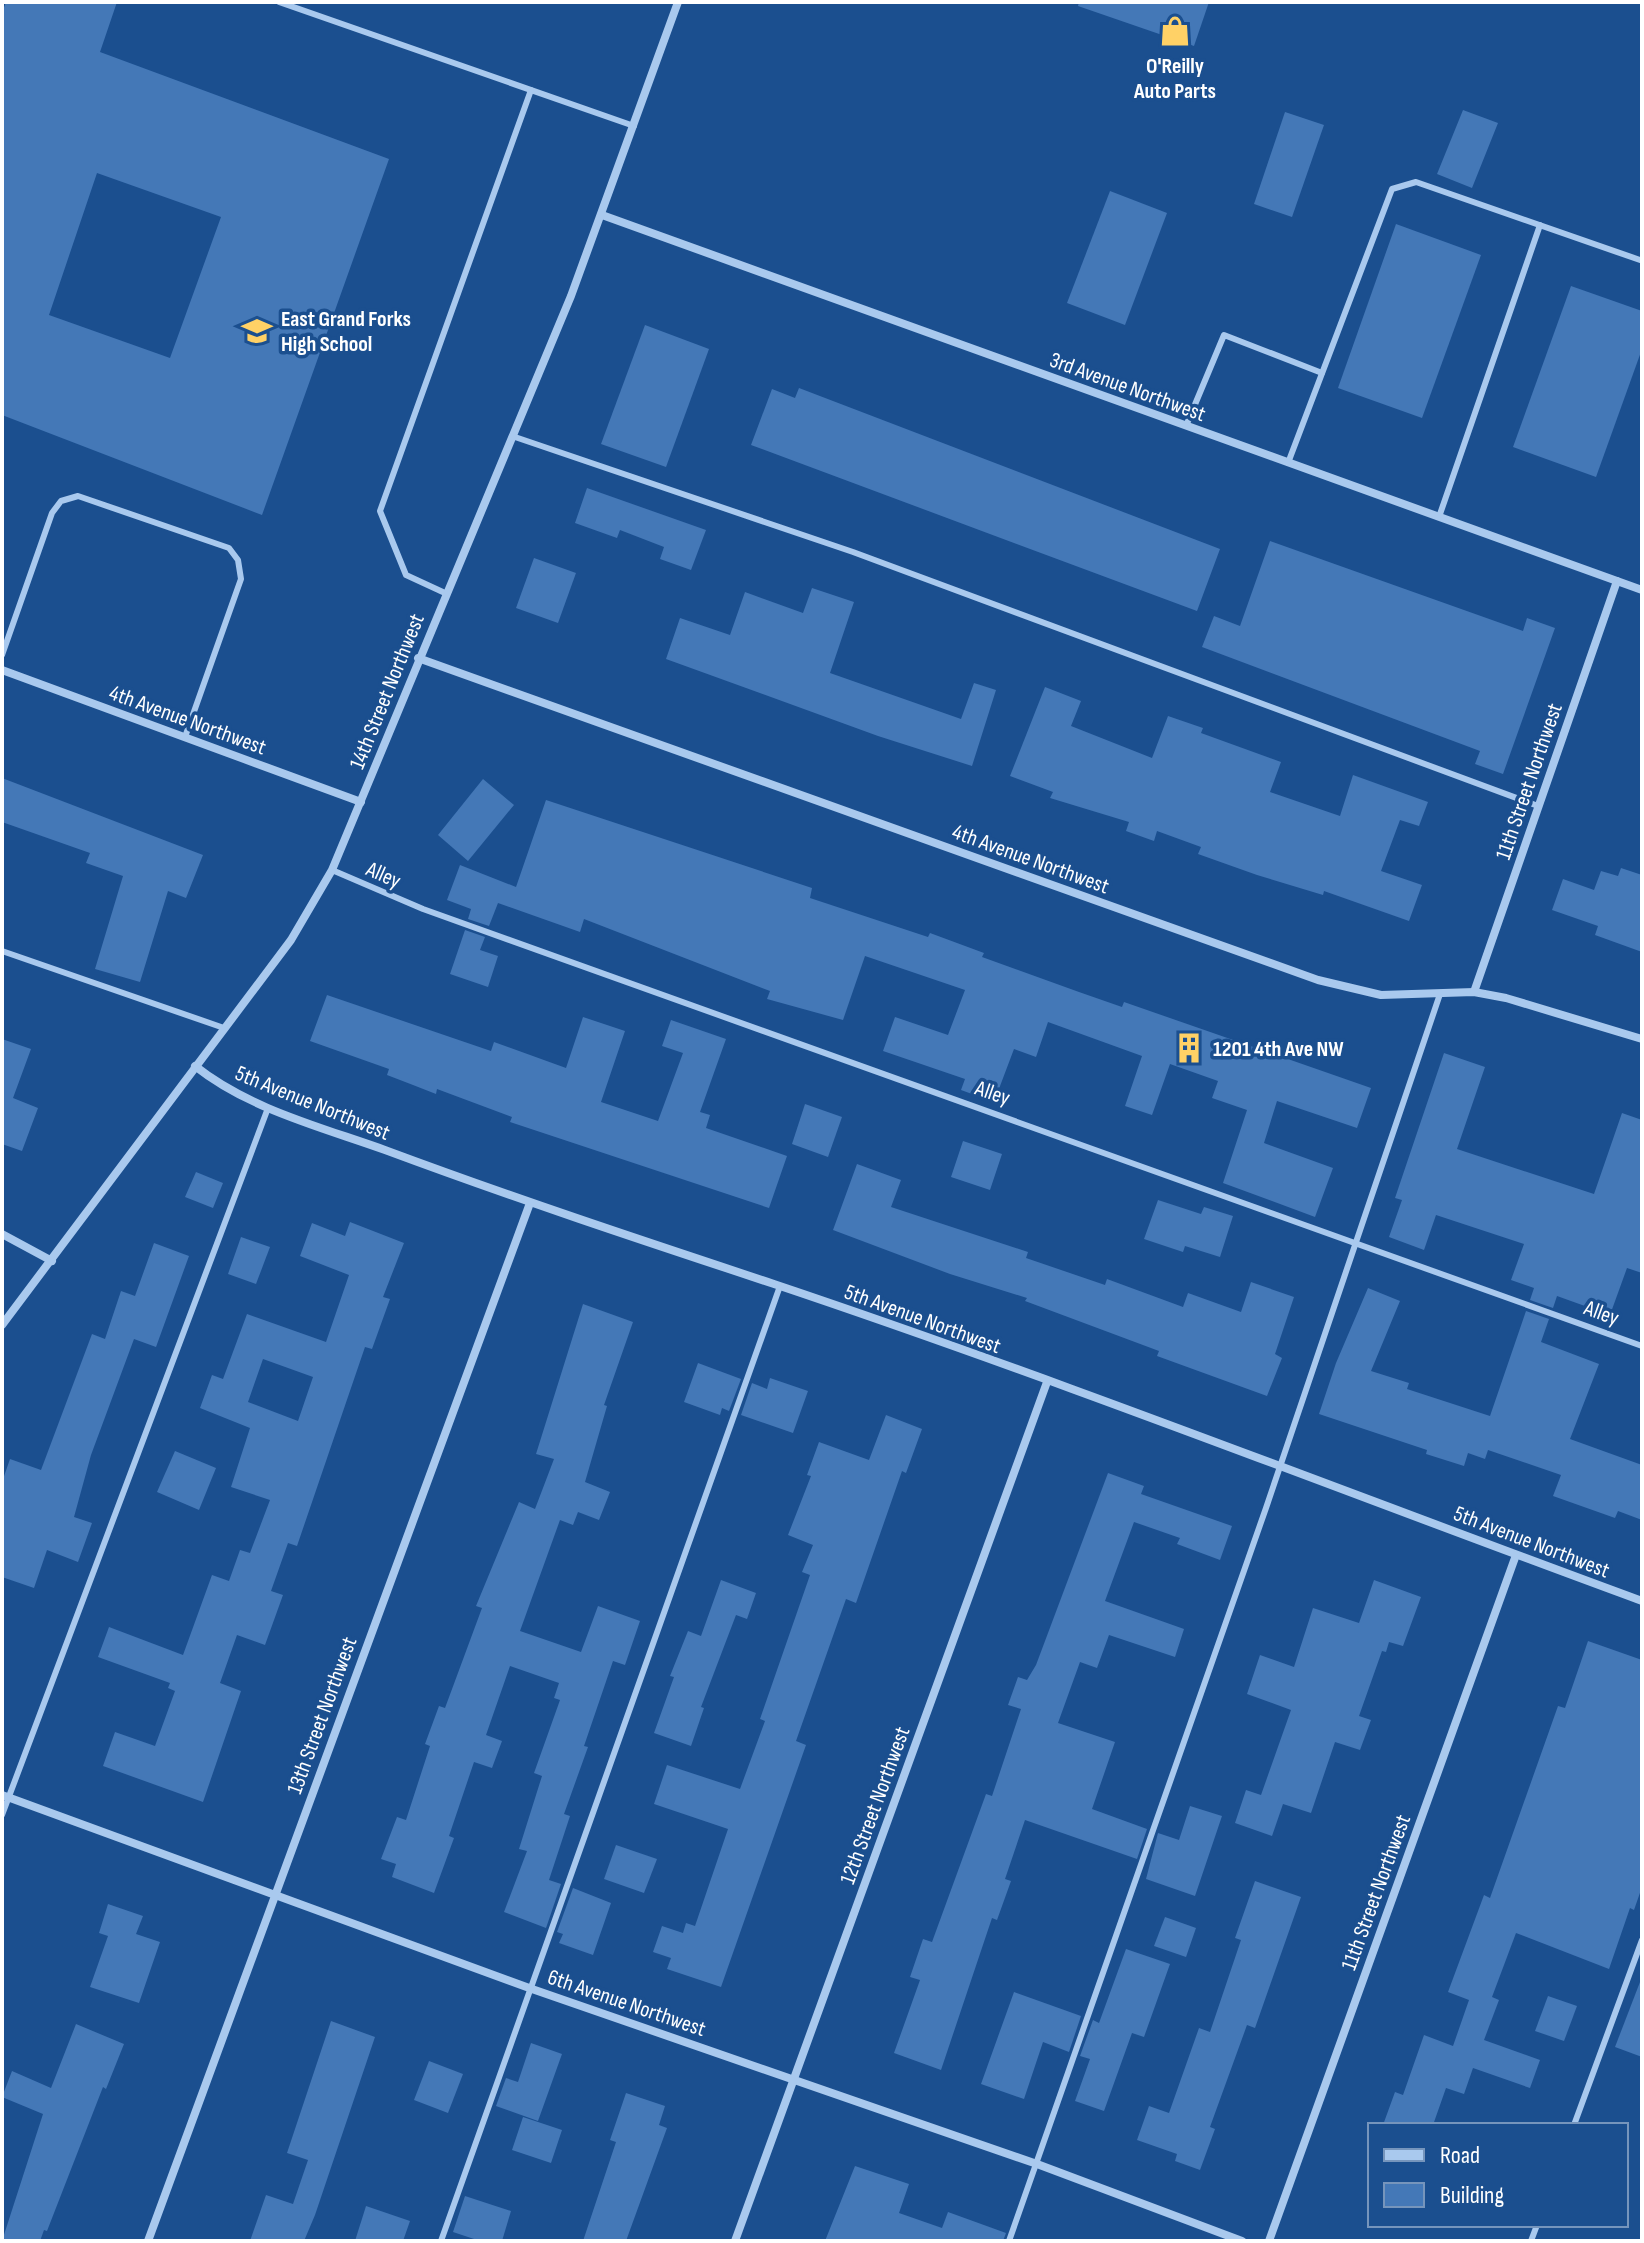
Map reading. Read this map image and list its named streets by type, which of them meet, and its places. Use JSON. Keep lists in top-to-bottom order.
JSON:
{
  "streets": {
    "street": [
      "3rd Avenue Northwest",
      "14th Street Northwest",
      "4th Avenue Northwest",
      "11th Street Northwest",
      "5th Avenue Northwest",
      "13th Street Northwest",
      "12th Street Northwest",
      "6th Avenue Northwest"
    ],
    "lane": ["Alley"]
  },
  "crossings": [
    ["3rd Avenue Northwest", "14th Street Northwest"],
    ["3rd Avenue Northwest", "11th Street Northwest"],
    ["14th Street Northwest", "4th Avenue Northwest"],
    ["14th Street Northwest", "Alley"],
    ["14th Street Northwest", "5th Avenue Northwest"],
    ["4th Avenue Northwest", "11th Street Northwest"],
    ["11th Street Northwest", "5th Avenue Northwest"],
    ["5th Avenue Northwest", "13th Street Northwest"],
    ["5th Avenue Northwest", "12th Street Northwest"],
    ["13th Street Northwest", "6th Avenue Northwest"],
    ["12th Street Northwest", "6th Avenue Northwest"]
  ],
  "places": {
    "shop": ["O'Reilly Auto Parts"],
    "school or university": ["East Grand Forks High School"],
    "building": ["1201 4th Ave NW"]
  },
  "legend": ["Road", "Building"]
}
